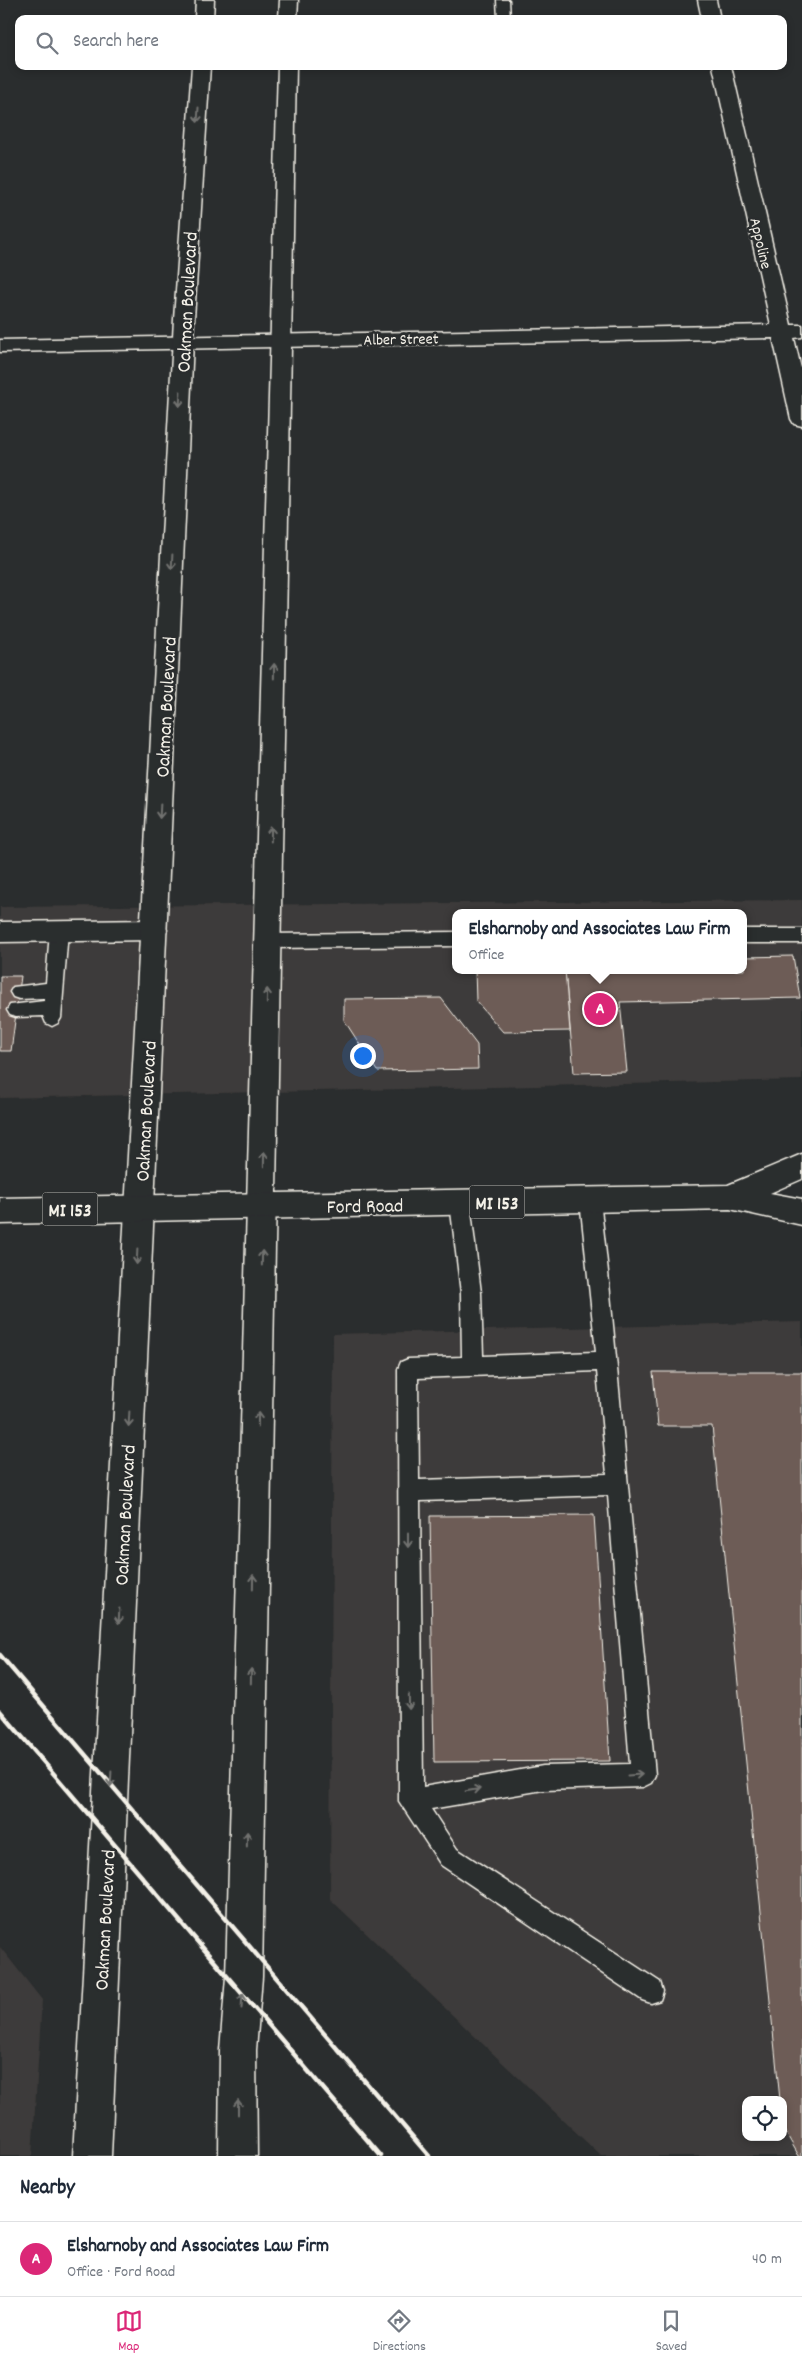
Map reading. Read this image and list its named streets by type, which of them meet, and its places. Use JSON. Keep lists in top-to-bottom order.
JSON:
{
  "streets": {
    "street": [
      "Appoline",
      "Oakman Boulevard",
      "Alber Street",
      "MI 153",
      "Ford Road"
    ]
  },
  "crossings": [
    ["Appoline", "Alber Street"],
    ["Oakman Boulevard", "Alber Street"],
    ["Oakman Boulevard", "Ford Road"]
  ],
  "page": {
    "search": "Search here",
    "popup": ["Elsharnoby and Associates Law Firm", "Office"],
    "pins": "A",
    "heading": "Nearby",
    "list": [
      {
        "mark": "A",
        "name": "Elsharnoby and Associates Law Firm",
        "note": "Office · Ford Road",
        "value": "40 m"
      }
    ],
    "nav": ["Map", "Directions", "Saved"]
  }
}
